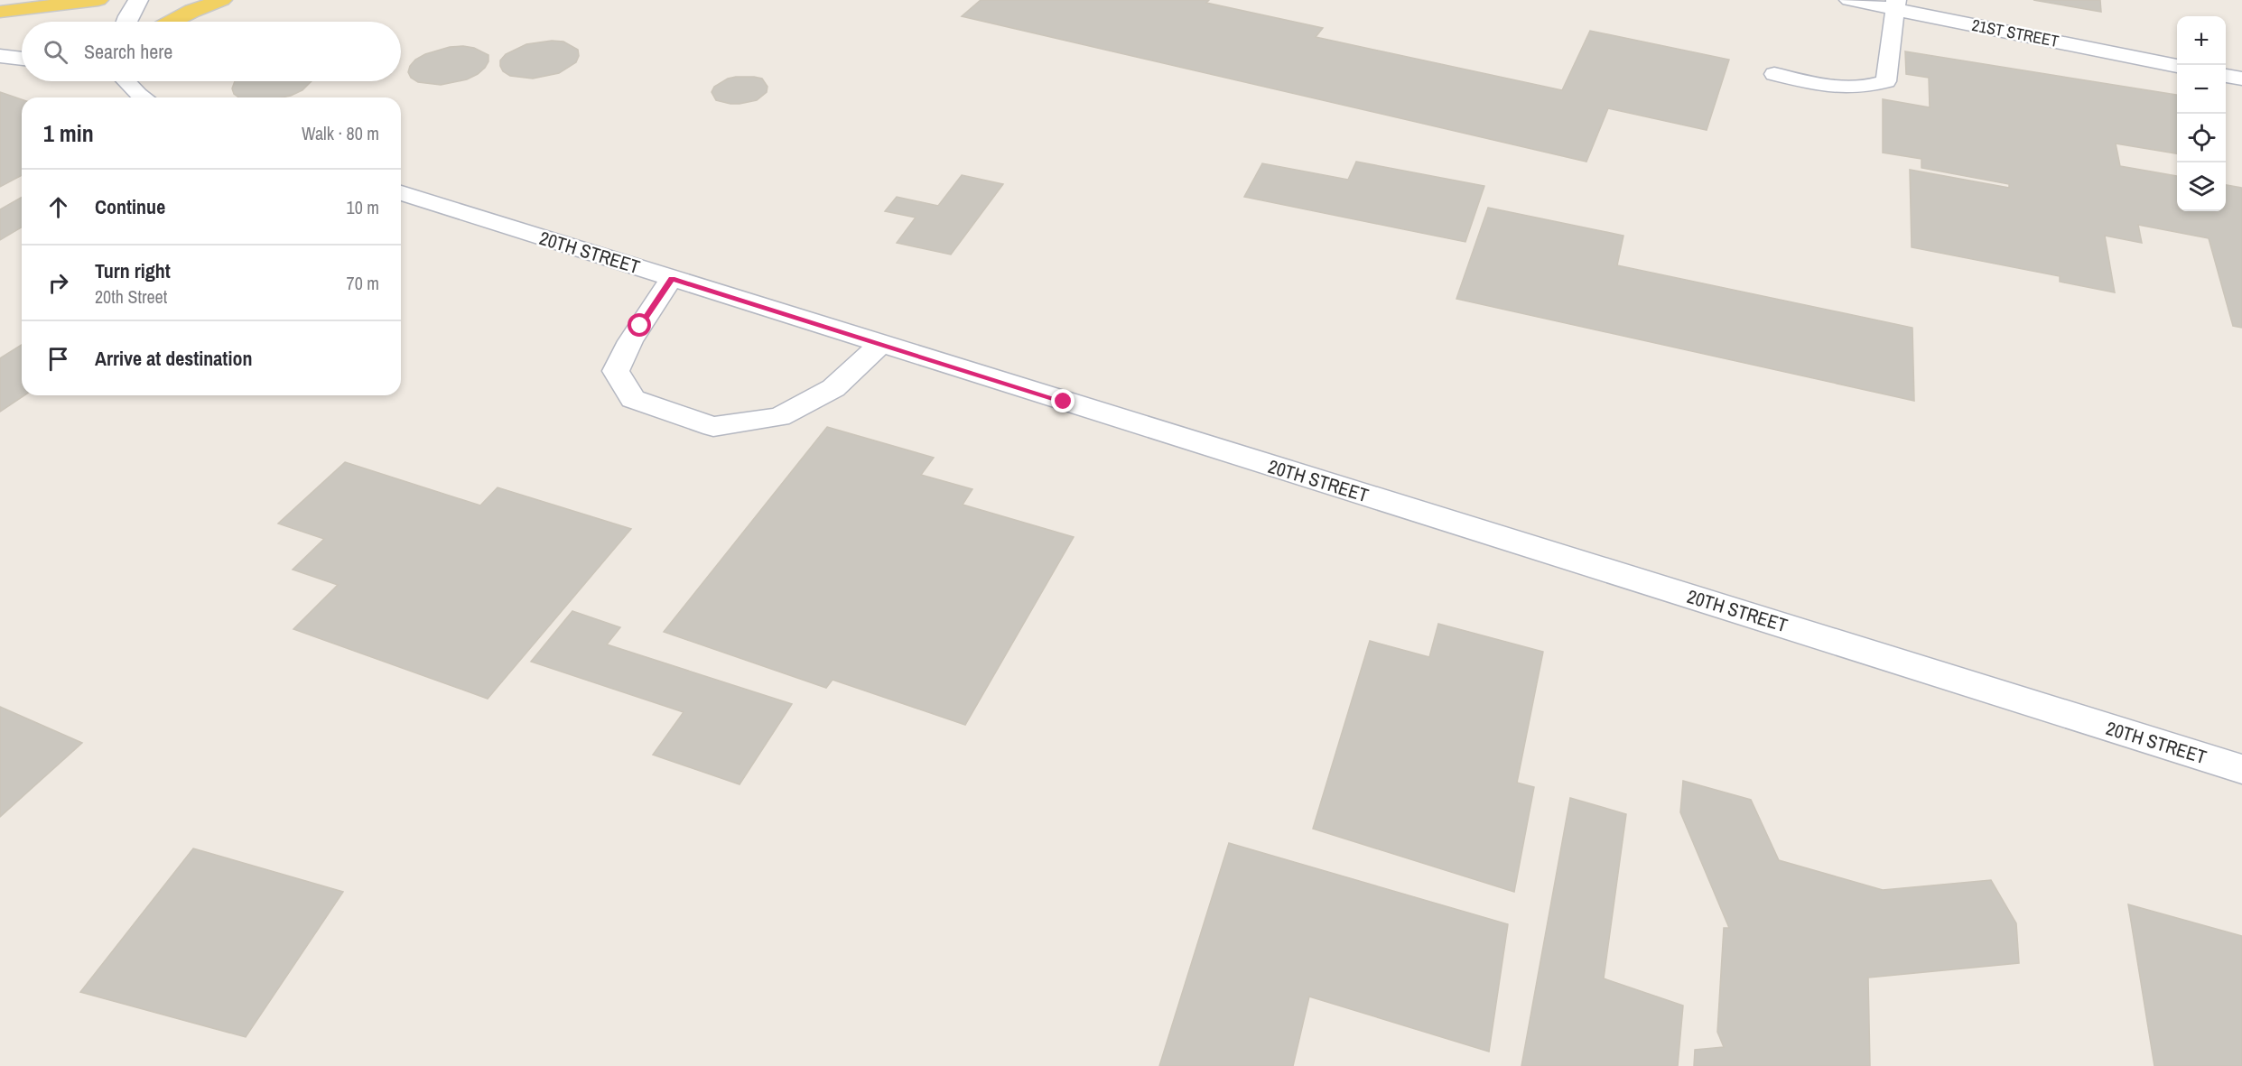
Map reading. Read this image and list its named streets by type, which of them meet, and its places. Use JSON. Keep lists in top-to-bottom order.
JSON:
{
  "streets": {
    "lane": ["21ST STREET", "20TH STREET"]
  },
  "page": {
    "map_buttons": ["+", "−"],
    "search": "Search here",
    "heading": ["1 min", "Walk · 80 m"],
    "list": [
      ["Continue", "10 m"],
      ["Turn right", "20th Street", "70 m"],
      "Arrive at destination"
    ]
  }
}
